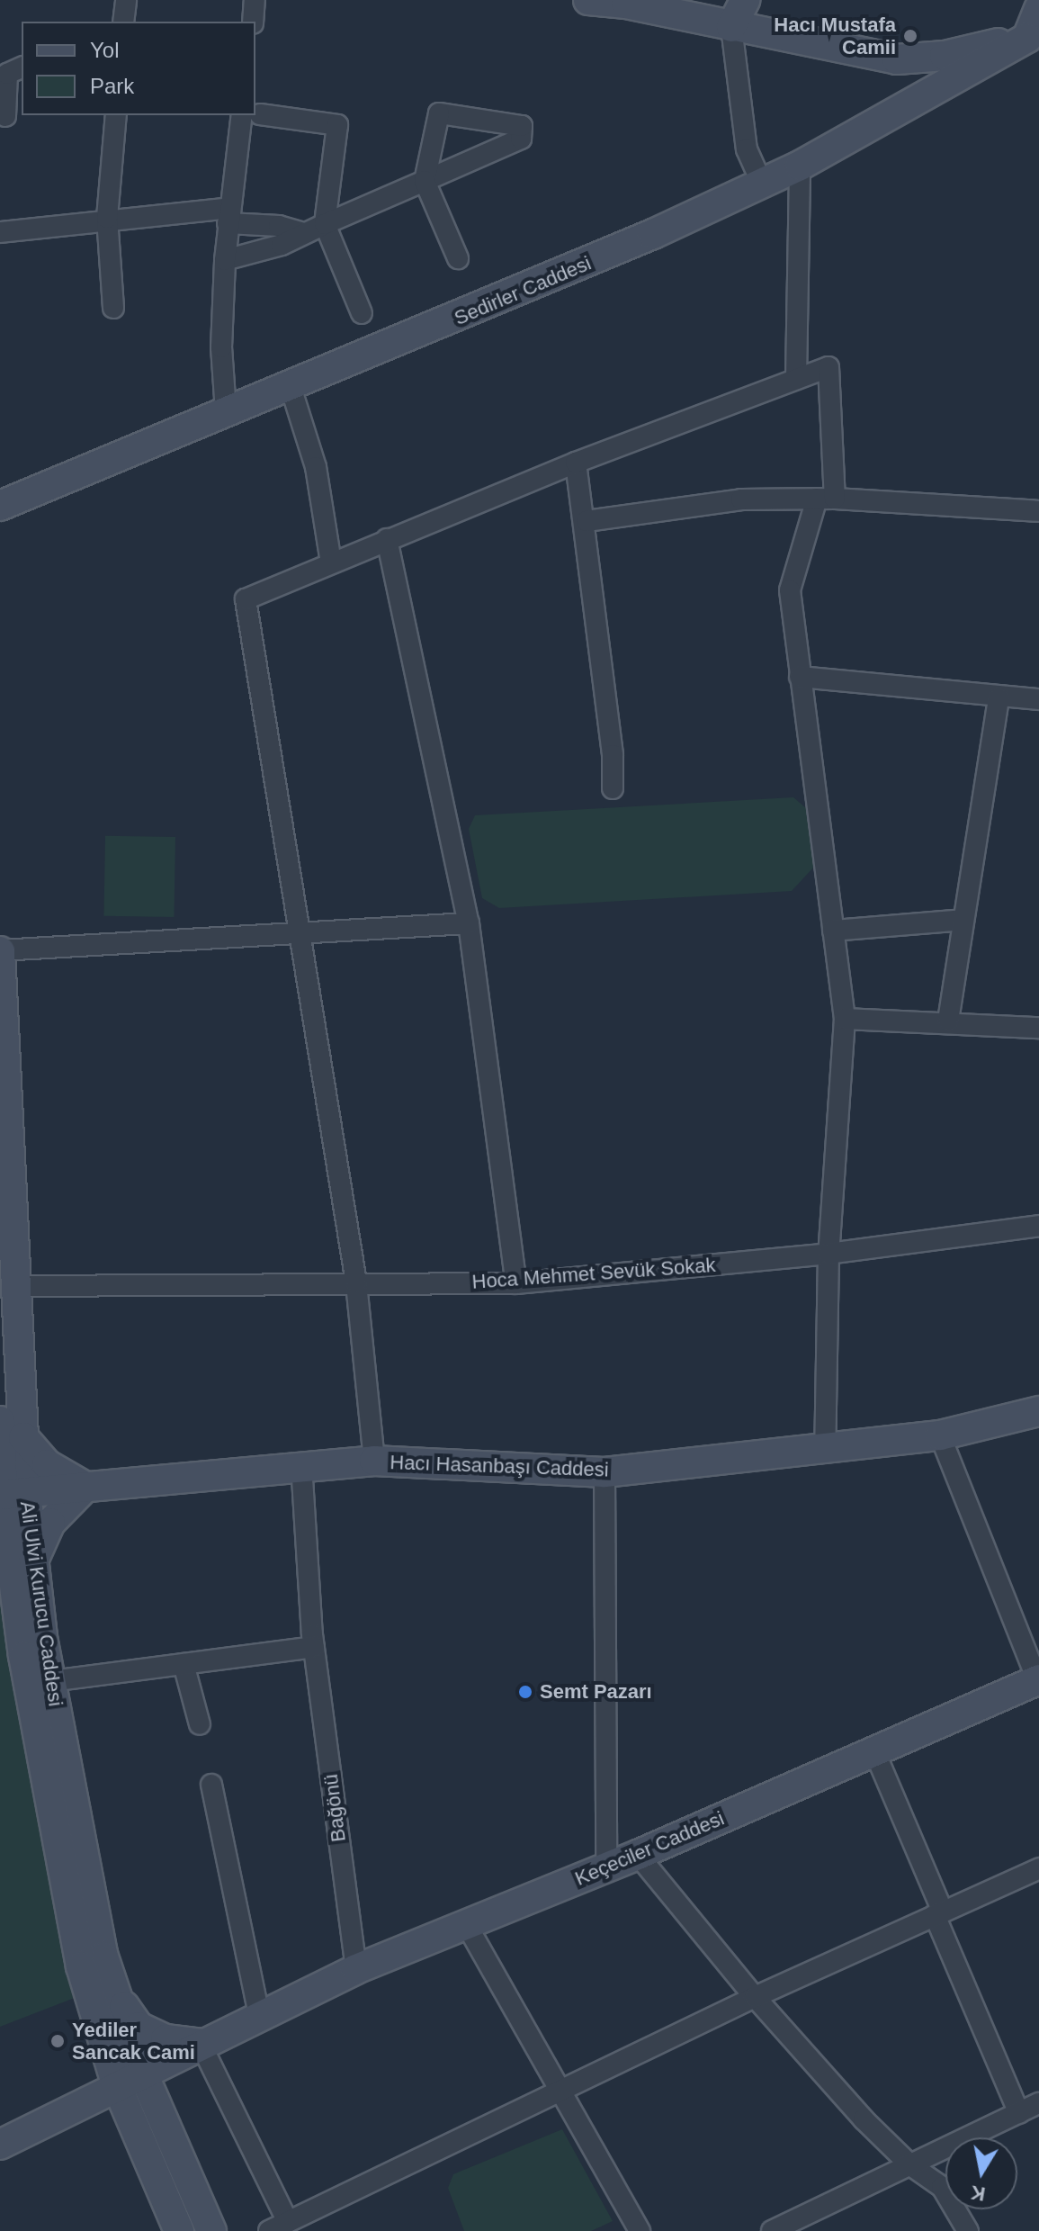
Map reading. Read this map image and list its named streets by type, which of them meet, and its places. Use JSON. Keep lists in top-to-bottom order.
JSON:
{
  "streets": {
    "street": [
      "Sedirler Caddesi",
      "Hoca Mehmet Sevük Sokak",
      "Hacı Hasanbaşı Caddesi",
      "Ali Ulvi Kurucu Caddesi",
      "Bağönü",
      "Keçeciler Caddesi"
    ]
  },
  "crossings": [
    ["Hoca Mehmet Sevük Sokak", "Ali Ulvi Kurucu Caddesi"],
    ["Hacı Hasanbaşı Caddesi", "Ali Ulvi Kurucu Caddesi"],
    ["Hacı Hasanbaşı Caddesi", "Bağönü"],
    ["Ali Ulvi Kurucu Caddesi", "Keçeciler Caddesi"],
    ["Bağönü", "Keçeciler Caddesi"]
  ],
  "places": ["Hacı Mustafa Camii", "Semt Pazarı", "Yediler Sancak Cami"],
  "legend": ["Yol", "Park"],
  "north": "bottom"
}
